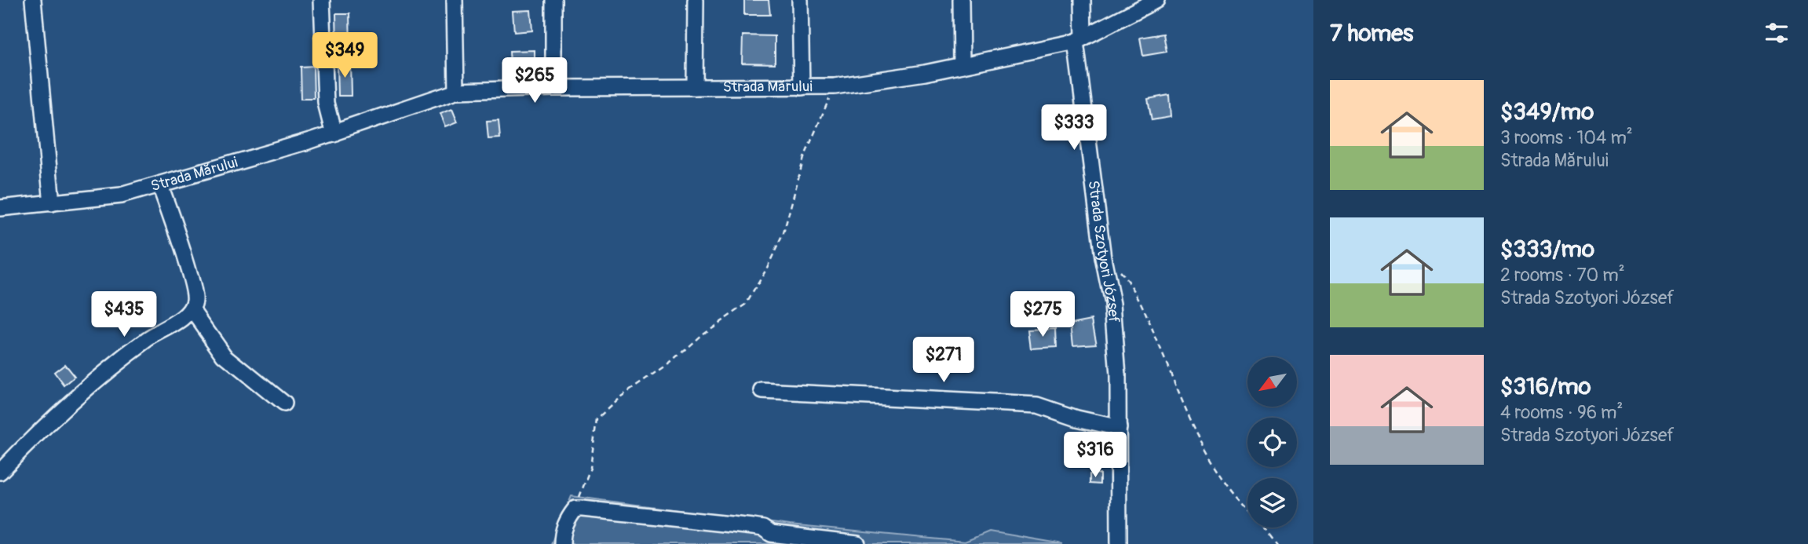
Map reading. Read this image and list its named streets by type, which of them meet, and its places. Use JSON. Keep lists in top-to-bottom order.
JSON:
{
  "streets": {
    "street": ["Strada Mărului", "Strada Szotyori József"]
  },
  "crossings": [
    ["Strada Mărului", "Strada Szotyori József"]
  ],
  "north": "bottom left",
  "page": {
    "heading": "7 homes",
    "price": [
      "$349",
      "$265",
      "$333",
      "$435",
      "$275",
      "$271",
      "$316"
    ],
    "list": [
      {
        "name": "$349/mo",
        "note": "3 rooms · 104 m² · Strada Mărului"
      },
      {
        "name": "$333/mo",
        "note": "2 rooms · 70 m² · Strada Szotyori József"
      },
      {
        "name": "$316/mo",
        "note": "4 rooms · 96 m² · Strada Szotyori József"
      }
    ]
  }
}
